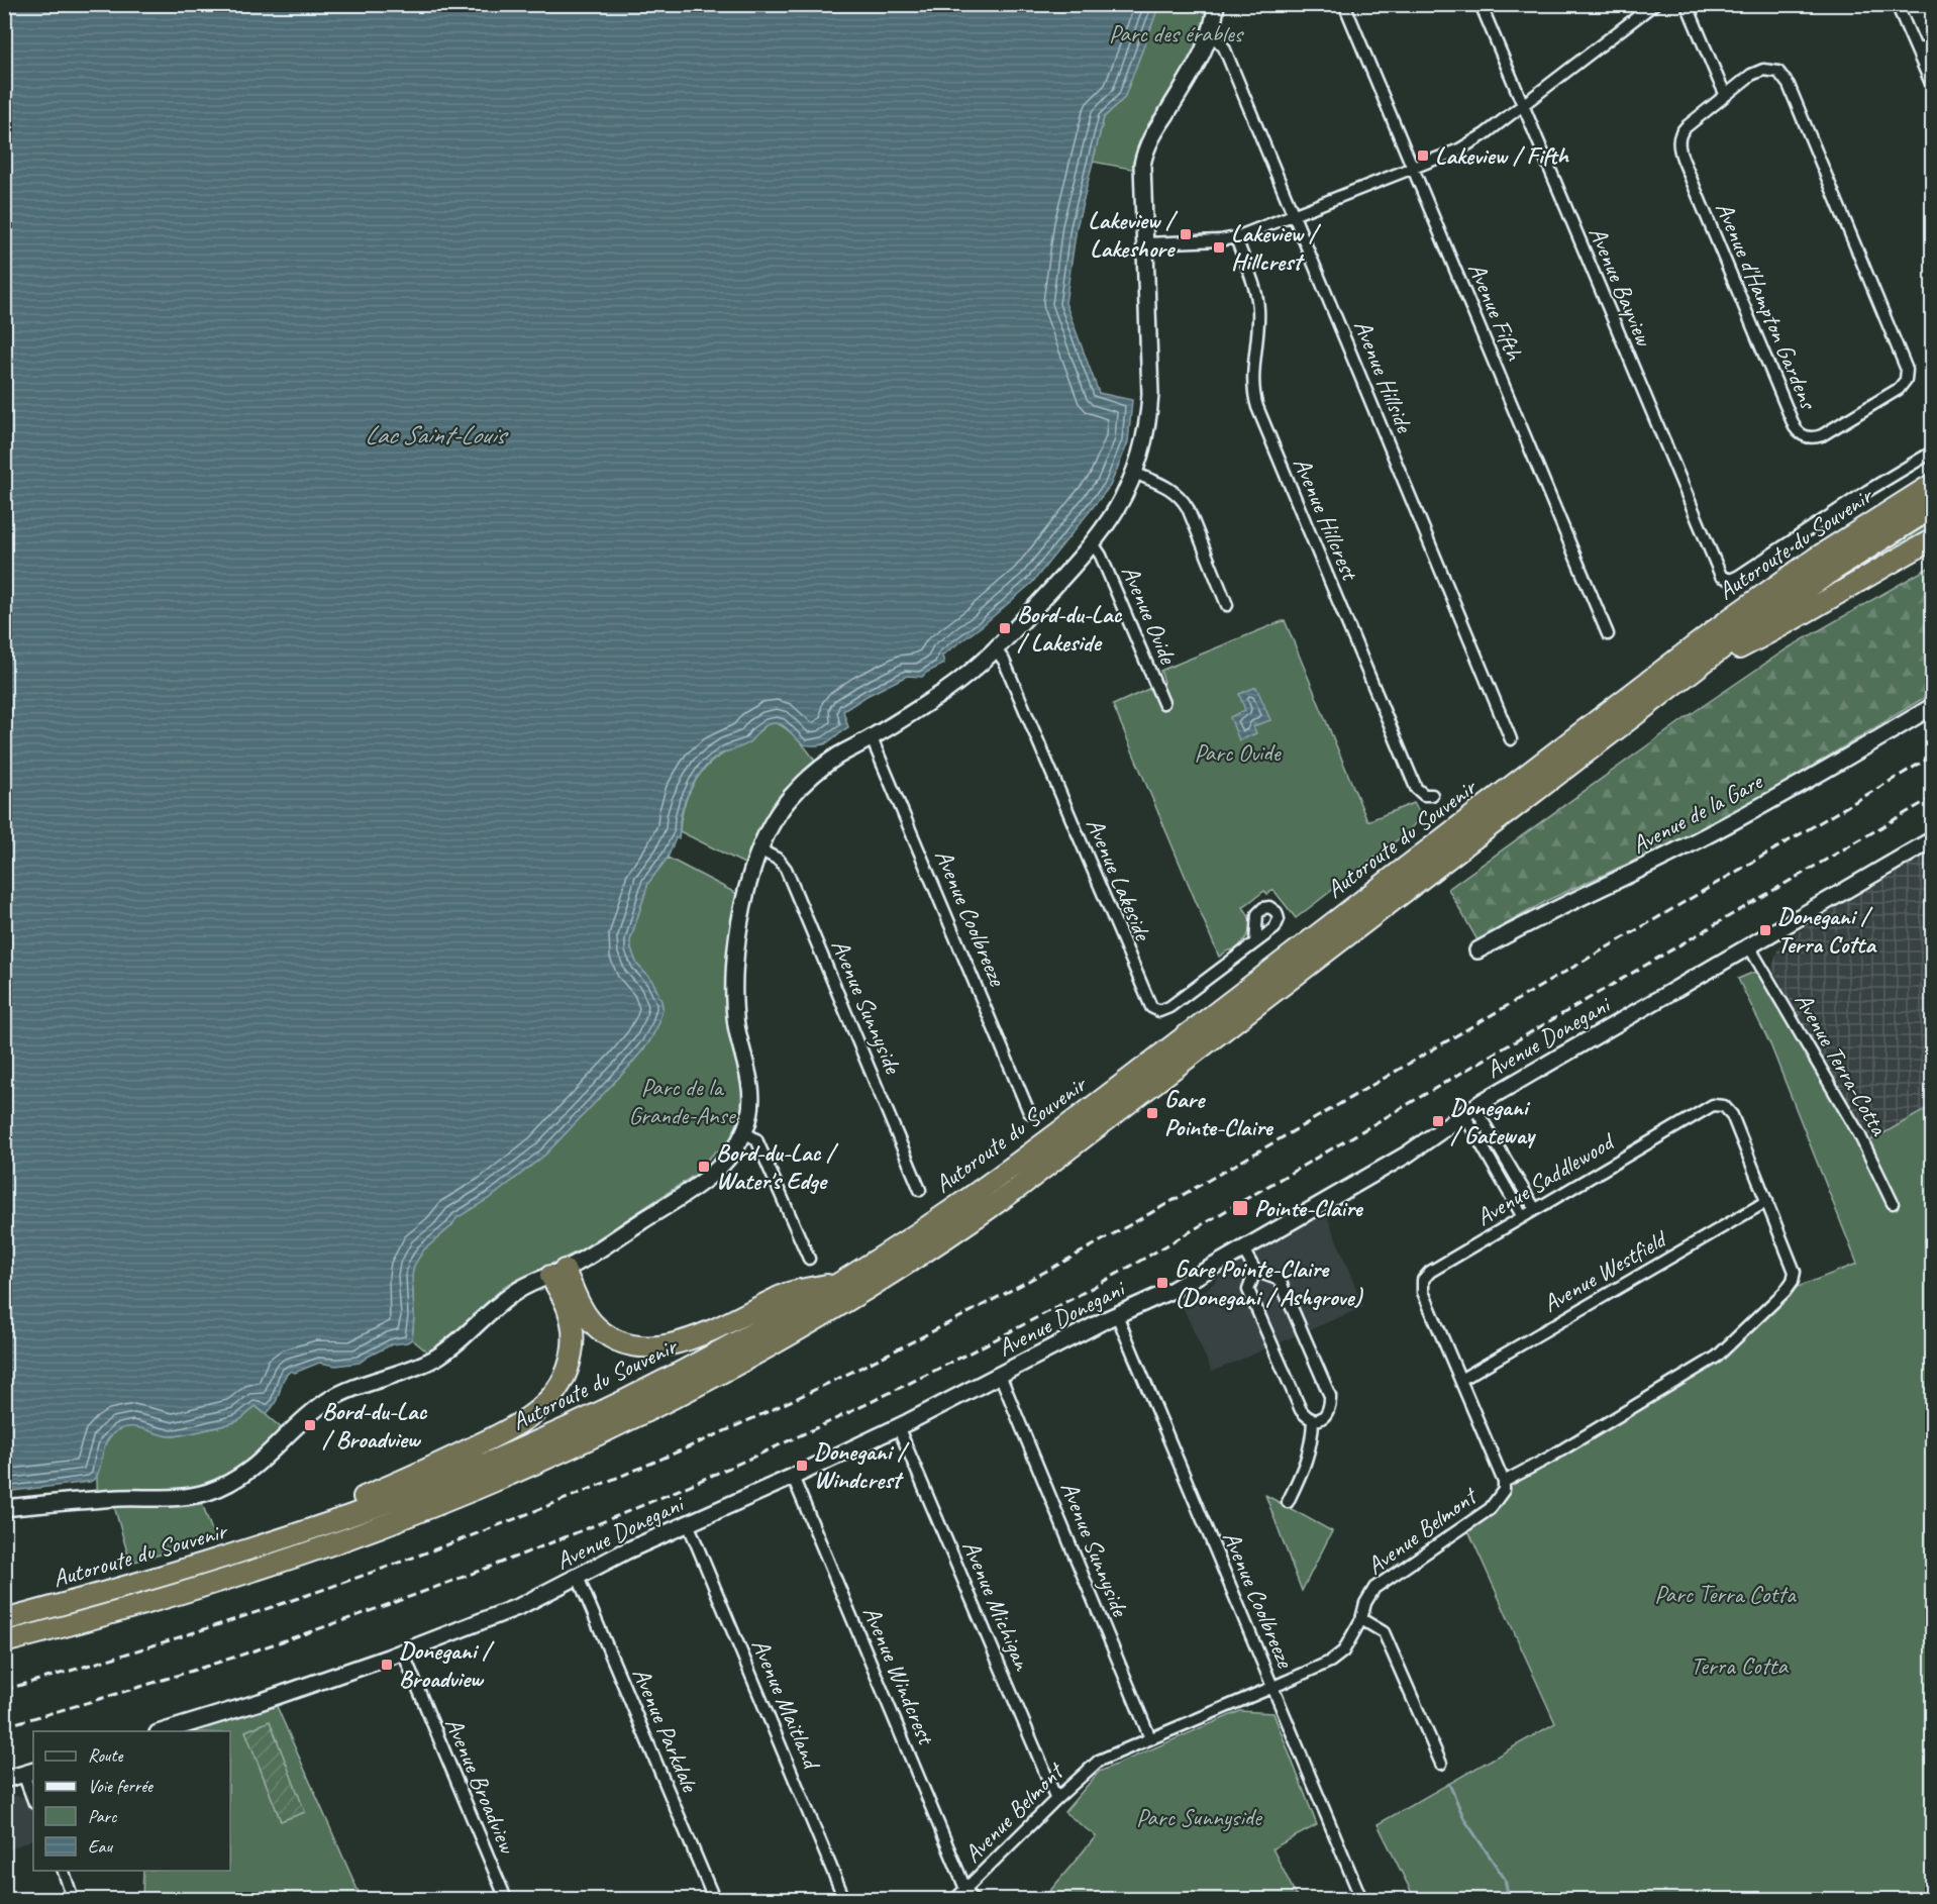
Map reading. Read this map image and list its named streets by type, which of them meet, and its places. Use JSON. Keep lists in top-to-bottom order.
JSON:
{
  "streets": {
    "highway": ["Autoroute du Souvenir"],
    "street": [
      "Avenue Bayview",
      "Avenue d'Hampton Gardens",
      "Avenue Fifth",
      "Avenue Hillside",
      "Avenue Hillcrest",
      "Avenue Ovide",
      "Avenue de la Gare",
      "Avenue Lakeside",
      "Avenue Coolbreeze",
      "Avenue Sunnyside",
      "Avenue Donegani",
      "Avenue Terra-Cotta",
      "Avenue Saddlewood",
      "Avenue Westfield",
      "Avenue Belmont",
      "Avenue Michigan",
      "Avenue Windcrest",
      "Avenue Maitland",
      "Avenue Parkdale",
      "Avenue Broadview"
    ]
  },
  "crossings": [
    ["Avenue Coolbreeze", "Avenue Donegani"],
    ["Avenue Coolbreeze", "Avenue Belmont"],
    ["Avenue Sunnyside", "Avenue Donegani"],
    ["Avenue Sunnyside", "Avenue Belmont"],
    ["Avenue Donegani", "Avenue Terra-Cotta"],
    ["Avenue Donegani", "Avenue Michigan"],
    ["Avenue Donegani", "Avenue Windcrest"],
    ["Avenue Donegani", "Avenue Maitland"],
    ["Avenue Donegani", "Avenue Parkdale"],
    ["Avenue Donegani", "Avenue Broadview"],
    ["Avenue Saddlewood", "Avenue Westfield"],
    ["Avenue Saddlewood", "Avenue Belmont"],
    ["Avenue Belmont", "Avenue Michigan"],
    ["Avenue Belmont", "Avenue Windcrest"]
  ],
  "water": ["Lac Saint-Louis"],
  "parks": [
    "Parc des érables",
    "Parc Ovide",
    "Parc de la Grande-Anse",
    "Parc Terra Cotta",
    "Terra Cotta",
    "Parc Sunnyside"
  ],
  "places": {
    "transit": [
      "Lakeview / Fifth",
      "Lakeview / Lakeshore",
      "Lakeview / Hillcrest",
      "Bord-du-Lac / Lakeside",
      "Donegani / Terra Cotta",
      "Gare Pointe-Claire",
      "Donegani / Gateway",
      "Bord-du-Lac / Water's Edge",
      "Pointe-Claire",
      "Gare Pointe-Claire (Donegani / Ashgrove)",
      "Bord-du-Lac / Broadview",
      "Donegani / Windcrest",
      "Donegani / Broadview"
    ]
  },
  "legend": [
    "Route",
    "Voie ferrée",
    "Parc",
    "Eau"
  ]
}
